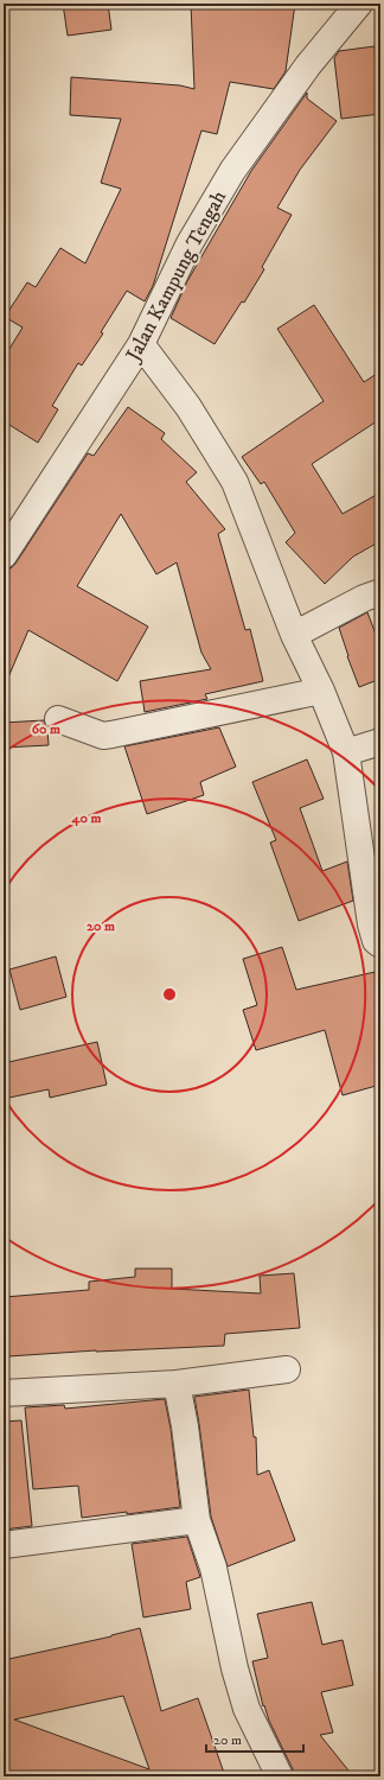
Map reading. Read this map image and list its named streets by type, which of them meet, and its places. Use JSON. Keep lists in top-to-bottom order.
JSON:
{
  "streets": {
    "street": ["Jalan Kampung Tengah"]
  },
  "scale_bar": "20 m",
  "rings": ["60 m", "40 m", "20 m"]
}
